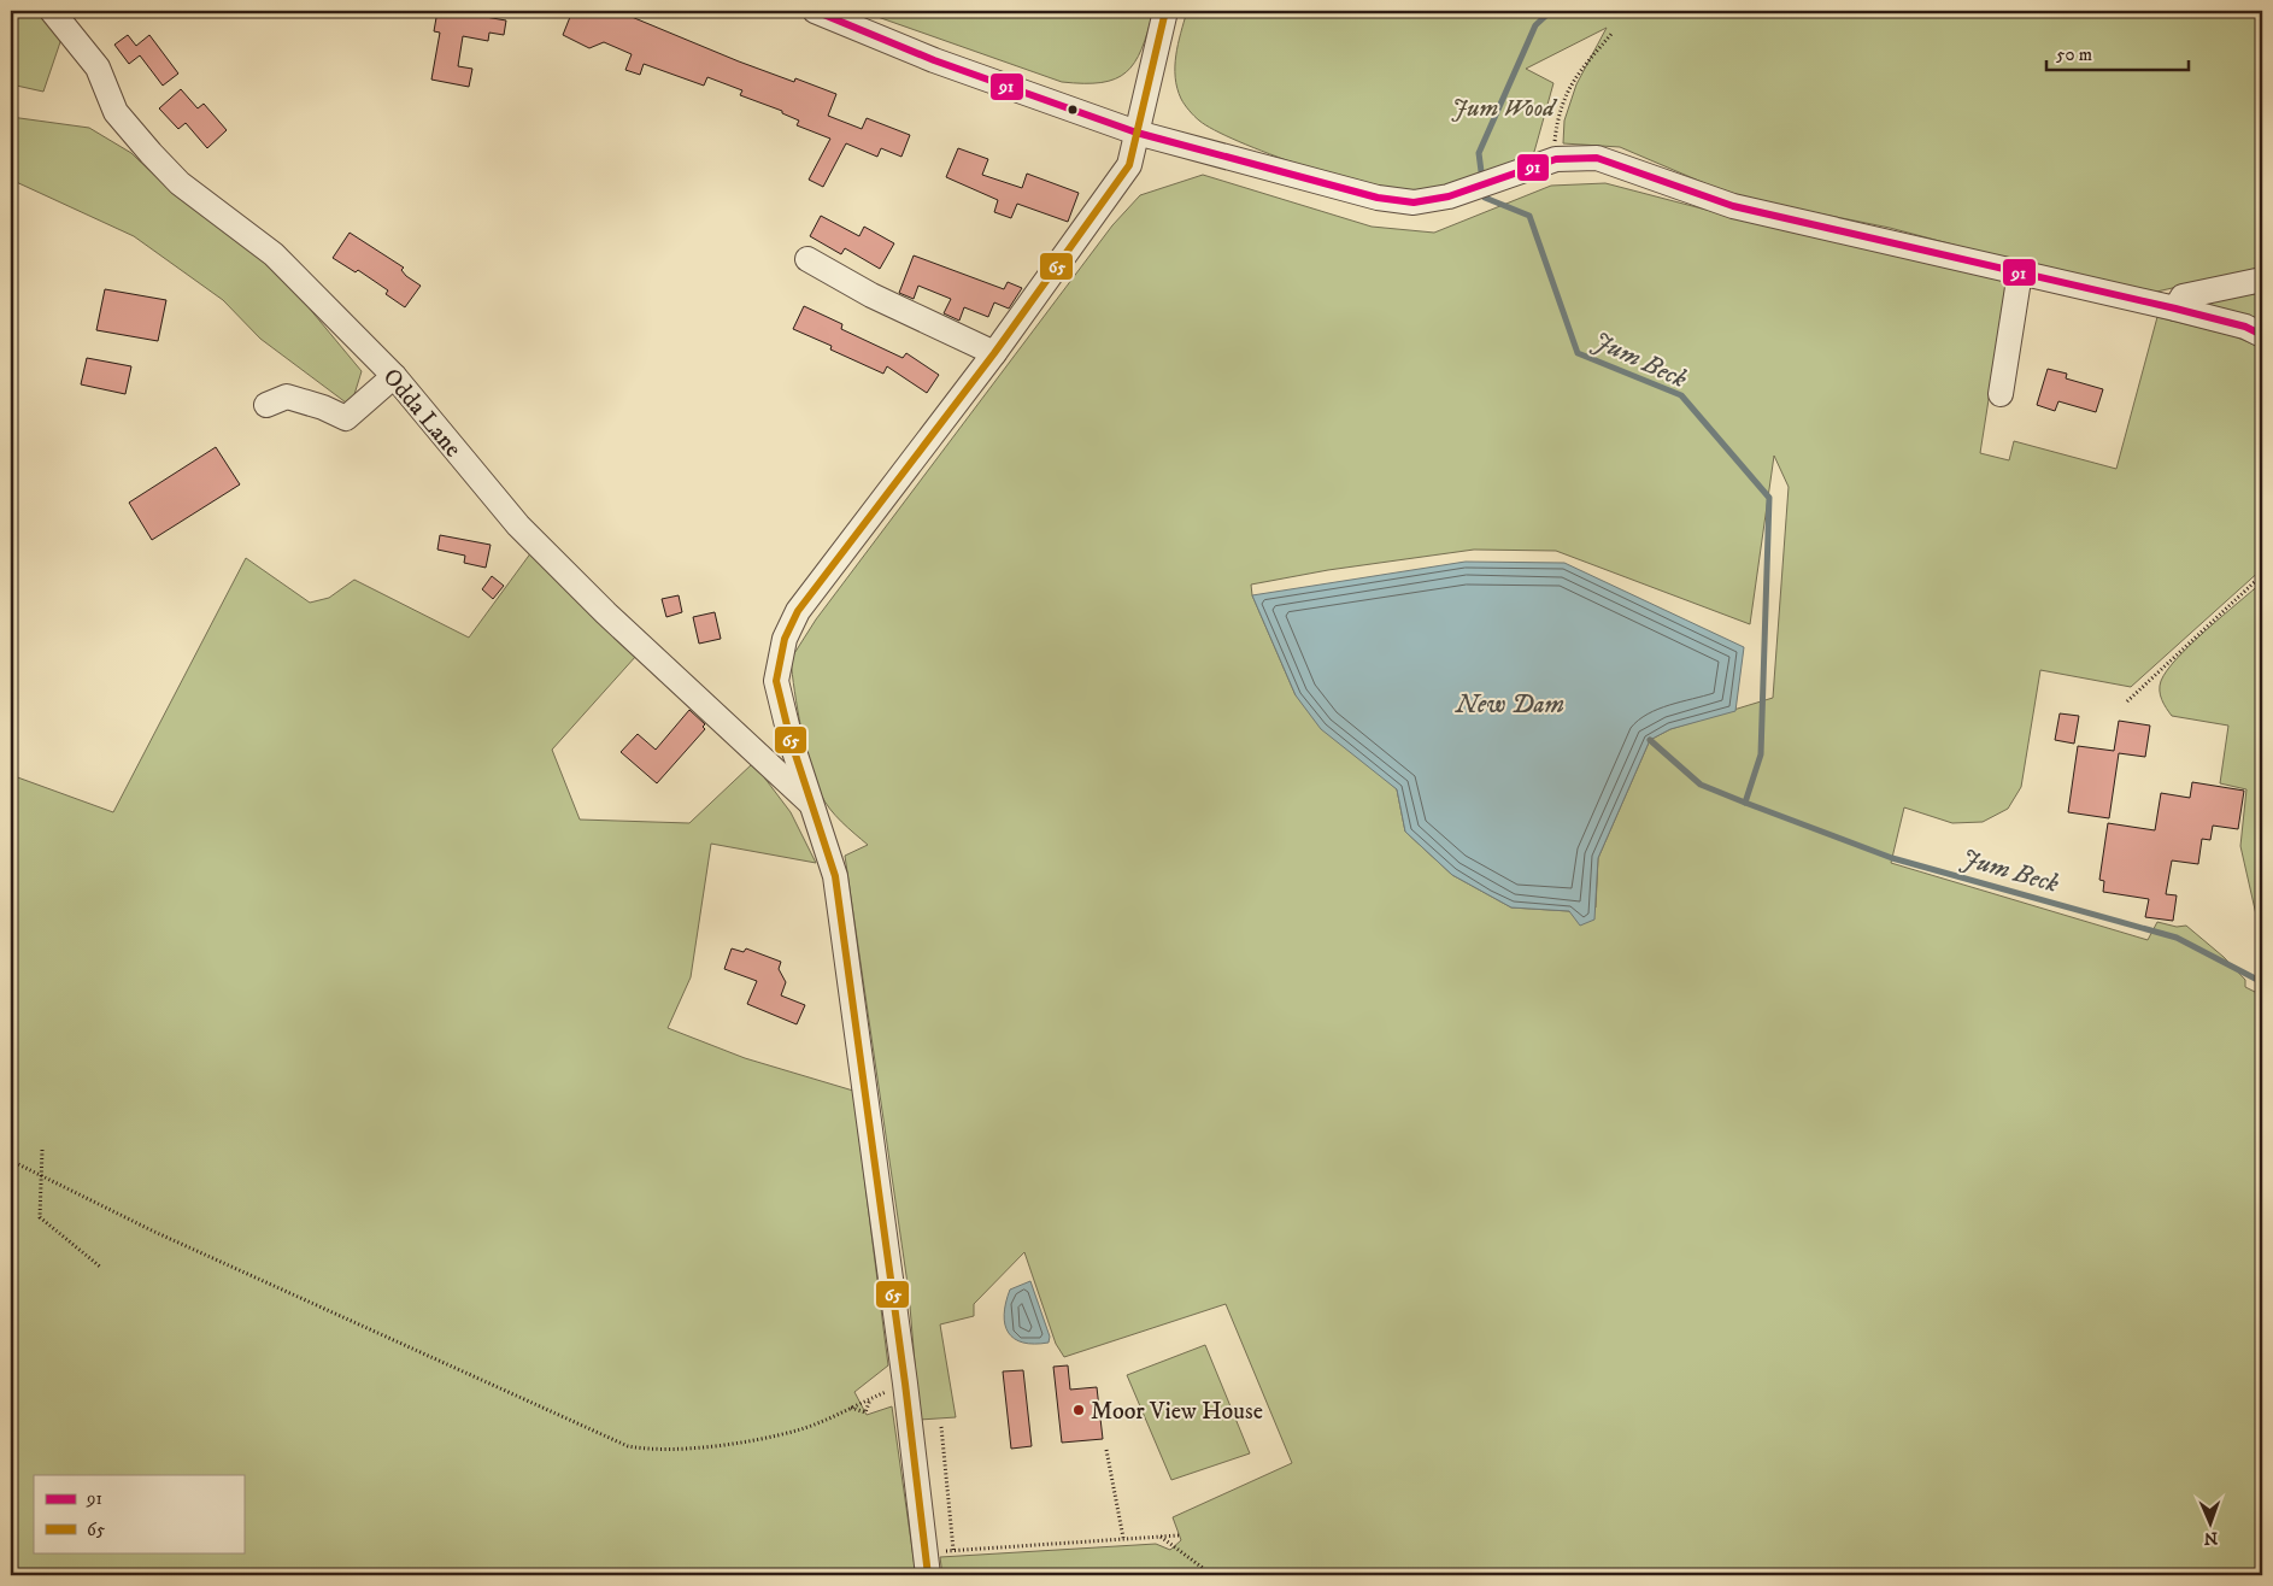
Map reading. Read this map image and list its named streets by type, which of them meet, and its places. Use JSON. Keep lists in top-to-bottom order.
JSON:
{
  "streets": {
    "street": ["Odda Lane"]
  },
  "water": ["Jum Beck", "New Dam"],
  "parks": ["Jum Wood"],
  "places": ["Moor View House"],
  "lines": ["transit line 91", "transit line 65"],
  "legend": ["91", "65"],
  "scale_bar": "50 m",
  "north": "bottom"
}
